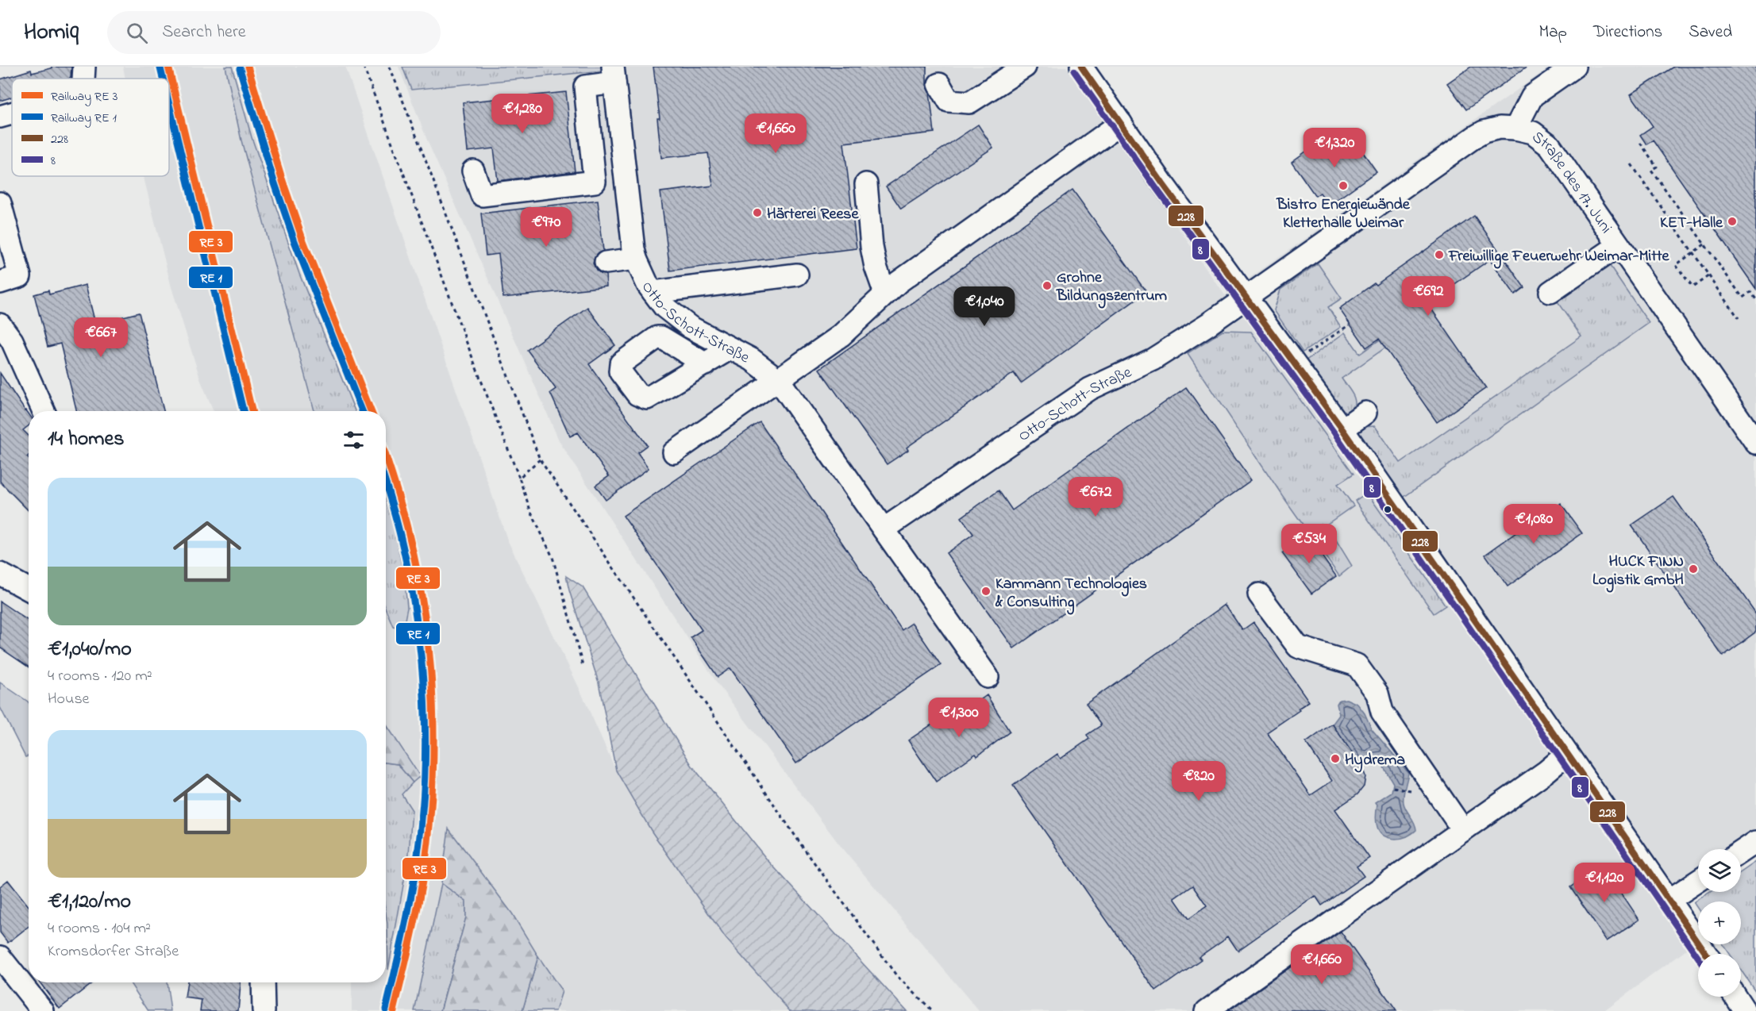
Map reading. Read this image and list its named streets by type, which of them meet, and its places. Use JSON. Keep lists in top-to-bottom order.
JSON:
{
  "streets": {
    "street": ["Straße des 17. Juni", "Otto-Schott-Straße"]
  },
  "crossings": [
    ["Straße des 17. Juni", "Otto-Schott-Straße"]
  ],
  "places": [
    "Bistro Energiewände Kletterhalle Weimar",
    "Härterei Reese",
    "KET-Halle",
    "Freiwillige Feuerwehr Weimar-Mitte",
    "Grohne Bildungszentrum",
    "HUCK FINN Logistik GmbH",
    "Kammann Technologies & Consulting",
    "Hydrema"
  ],
  "lines": ["transit line 228", "transit line 8"],
  "legend": [
    "Railway RE 3",
    "Railway RE 1",
    "228",
    "8"
  ],
  "page": {
    "header": "Homiq",
    "search": "Search here",
    "nav": ["Map", "Directions", "Saved"],
    "price": [
      "€1,280",
      "€1,660",
      "€1,320",
      "€970",
      "€692",
      "€1,040",
      "€667",
      "€672",
      "€1,080",
      "€534",
      "€1,300",
      "€820",
      "€1,120",
      "€1,660"
    ],
    "heading": "14 homes",
    "list": [
      {
        "name": "€1,040/mo",
        "note": "4 rooms · 120 m² · House"
      },
      {
        "name": "€1,120/mo",
        "note": "4 rooms · 104 m² · Kromsdorfer Straße"
      }
    ],
    "map_buttons": ["+", "−"]
  }
}
